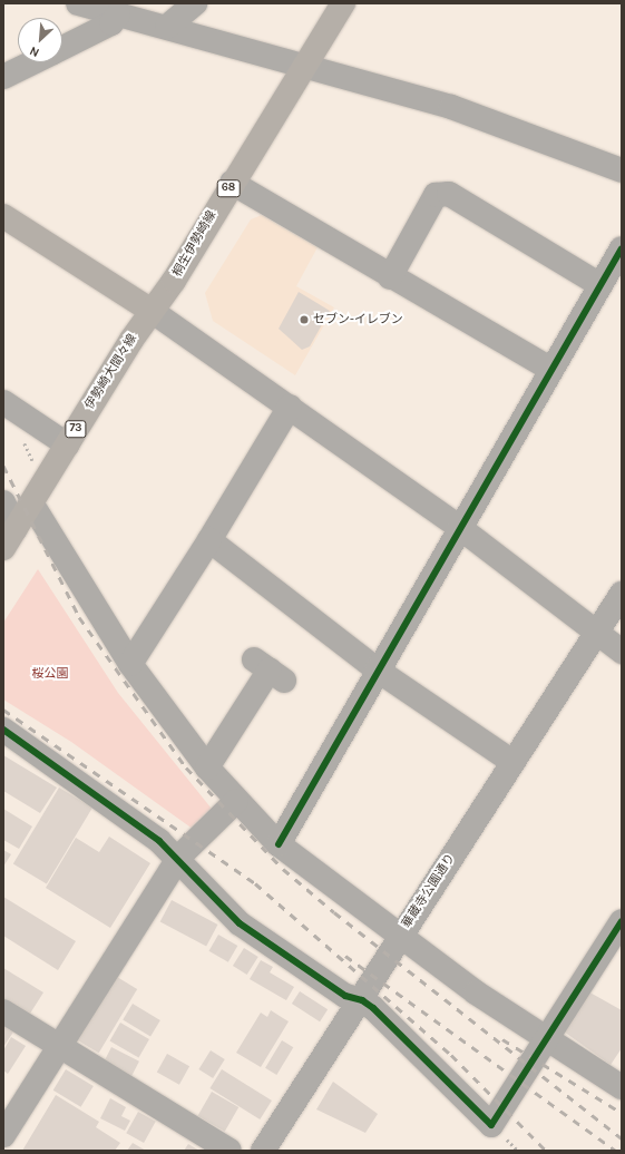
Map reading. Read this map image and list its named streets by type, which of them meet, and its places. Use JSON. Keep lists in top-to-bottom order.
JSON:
{
  "streets": {
    "main road": [
      "68",
      "桐生伊勢崎線",
      "伊勢崎大間々線",
      "73"
    ],
    "street": ["華蔵寺公園通り"]
  },
  "crossings": [
    ["桐生伊勢崎線", "伊勢崎大間々線"]
  ],
  "parks": ["桜公園"],
  "places": ["セブン-イレブン"],
  "north": "bottom left"
}
